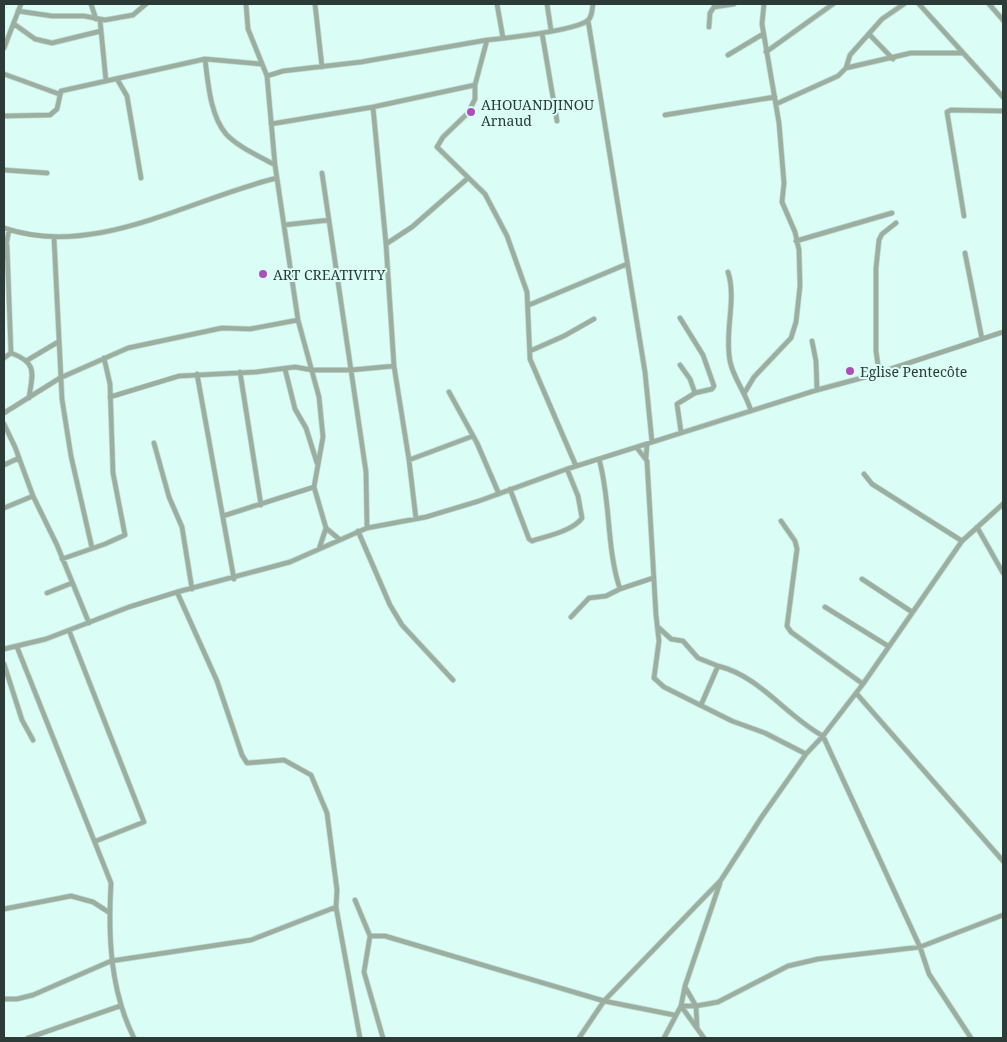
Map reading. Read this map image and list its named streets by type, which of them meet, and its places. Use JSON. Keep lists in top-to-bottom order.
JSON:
{
  "places": ["AHOUANDJINOU Arnaud", "ART CREATIVITY", "Eglise Pentecôte"]
}
